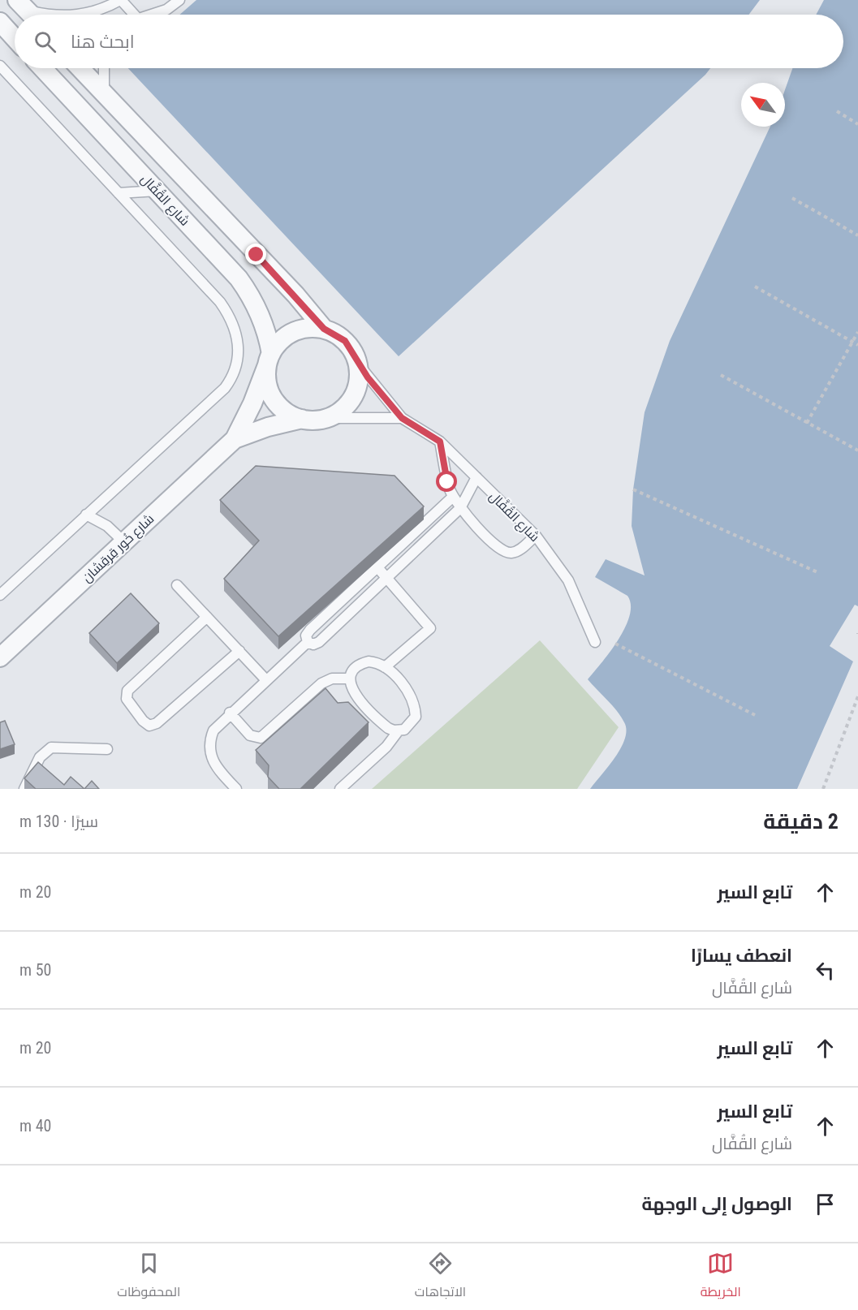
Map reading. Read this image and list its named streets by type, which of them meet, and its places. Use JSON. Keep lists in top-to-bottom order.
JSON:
{
  "streets": {
    "street": ["شارع القُفَّال", "شارع خُور قِرقِشان"]
  },
  "crossings": [
    ["شارع القُفَّال", "شارع خُور قِرقِشان"]
  ],
  "north": "top left",
  "page": {
    "search": "ابحث هنا",
    "heading": ["2 دقيقة", "سيرًا · 130 m"],
    "list": [
      ["تابع السير", "20 m"],
      ["انعطف يسارًا", "شارع القُفَّال", "50 m"],
      ["تابع السير", "20 m"],
      ["تابع السير", "شارع القُفَّال", "40 m"],
      "الوصول إلى الوجهة"
    ],
    "nav": ["الخريطة", "الاتجاهات", "المحفوظات"]
  }
}
